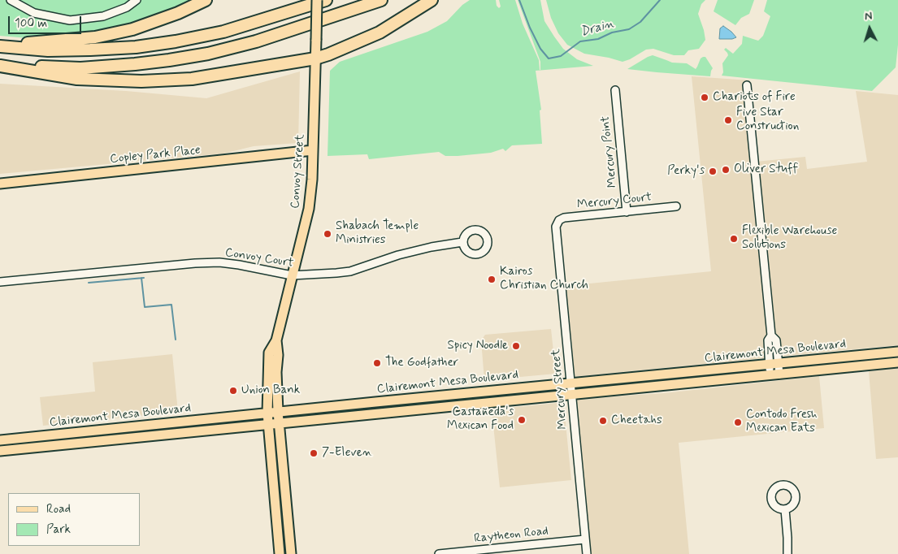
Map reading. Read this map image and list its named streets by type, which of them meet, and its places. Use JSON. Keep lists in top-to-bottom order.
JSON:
{
  "streets": {
    "main road": ["Copley Park Place", "Convoy Street", "Clairemont Mesa Boulevard"],
    "street": [
      "Mercury Point",
      "Mercury Court",
      "Convoy Court",
      "Mercury Street",
      "Raytheon Road"
    ]
  },
  "crossings": [
    ["Mercury Point", "Mercury Court"],
    ["Copley Park Place", "Convoy Street"],
    ["Convoy Street", "Convoy Court"],
    ["Convoy Street", "Clairemont Mesa Boulevard"],
    ["Mercury Court", "Mercury Street"],
    ["Clairemont Mesa Boulevard", "Mercury Street"],
    ["Mercury Street", "Raytheon Road"]
  ],
  "water": ["Drain"],
  "places": [
    "Chariots of Fire",
    "Five Star Construction",
    "Oliver Stuff",
    "Perky's",
    "Shabach Temple Ministries",
    "Flexible Warehouse Solutions",
    "Kairos Christian Church",
    "Spicy Noodle",
    "The Godfather",
    "Union Bank",
    "Castañeda's Mexican Food",
    "Cheetahs",
    "Contodo Fresh Mexican Eats",
    "7-Eleven"
  ],
  "legend": ["Road", "Park"],
  "scale_bar": "100 m",
  "north": "top"
}
